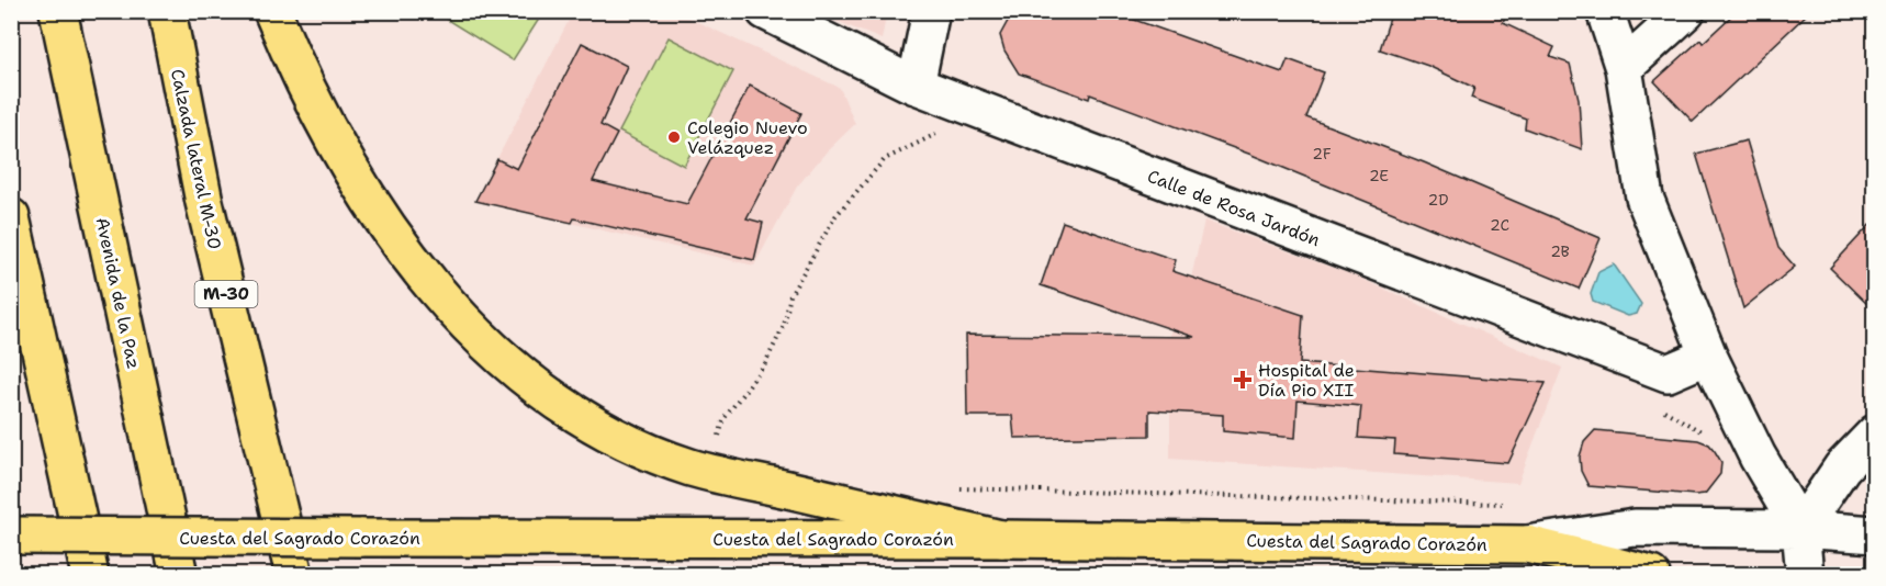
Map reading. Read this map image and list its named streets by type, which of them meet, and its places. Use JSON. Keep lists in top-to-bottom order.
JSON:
{
  "streets": {
    "main road": [
      "Calzada lateral M-30",
      "Avenida de la Paz",
      "M-30",
      "Cuesta del Sagrado Corazón"
    ],
    "street": ["Calle de Rosa Jardón"]
  },
  "places": {
    "other": ["Colegio Nuevo Velázquez"],
    "health": ["Hospital de Día Pio XII"]
  },
  "house_numbers": [
    "2F",
    "2E",
    "2D",
    "2C",
    "2B"
  ]
}
